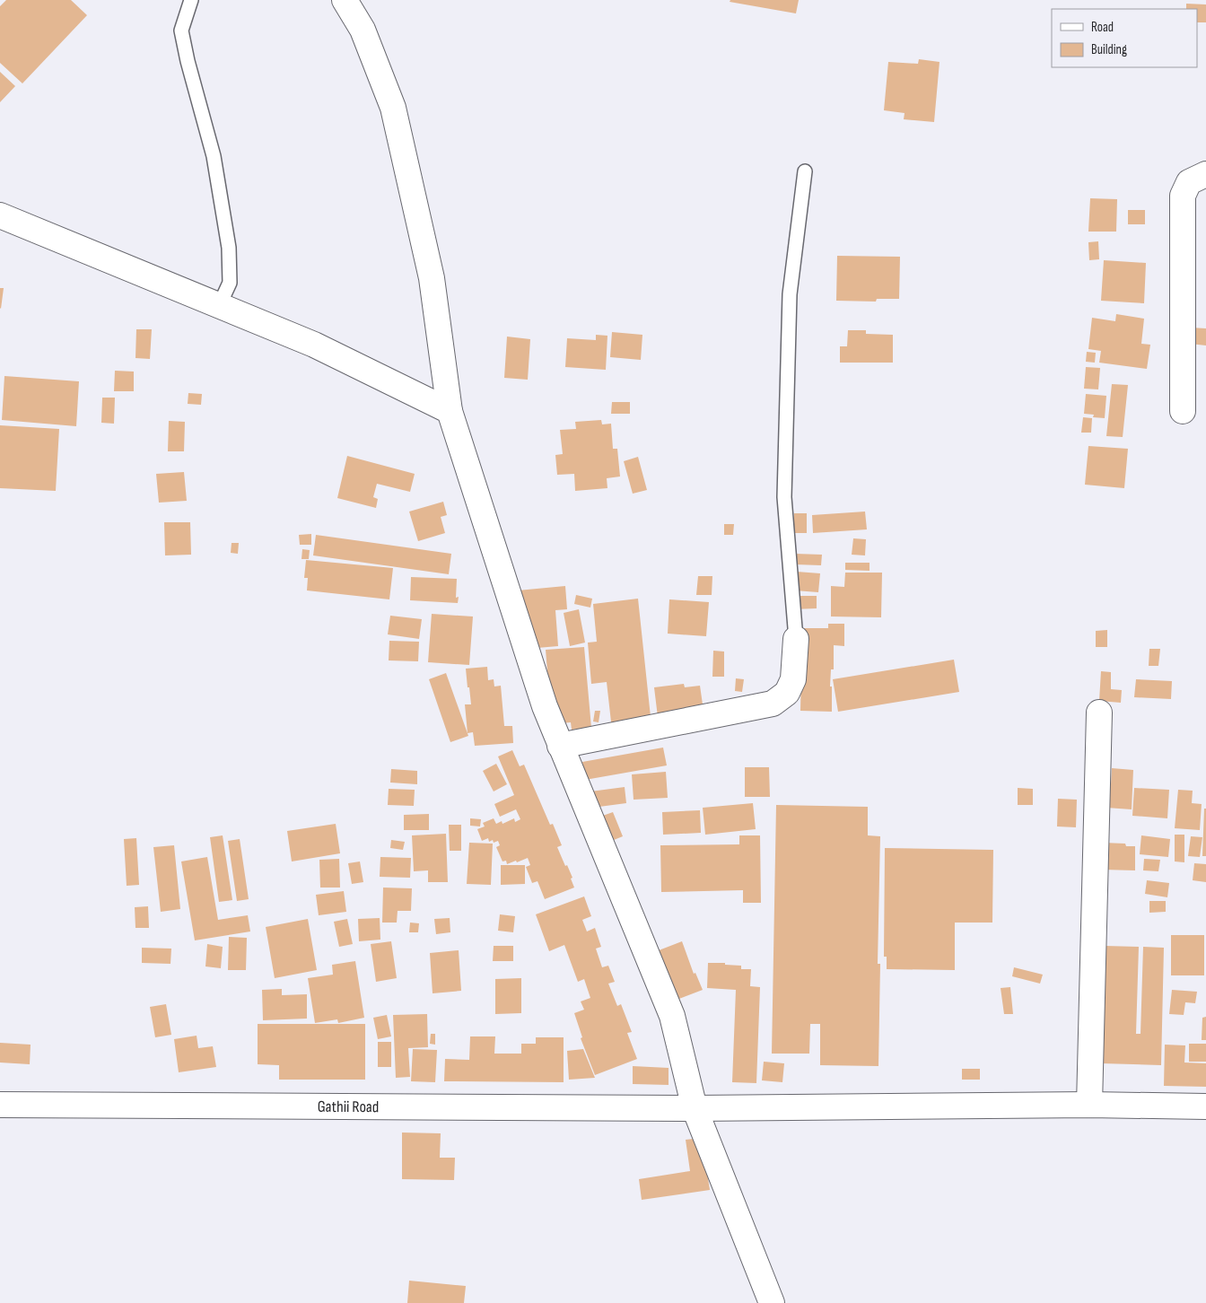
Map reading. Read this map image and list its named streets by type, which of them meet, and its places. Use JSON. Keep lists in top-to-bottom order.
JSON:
{
  "streets": {
    "street": ["Gathii Road"]
  },
  "legend": ["Road", "Building"]
}
